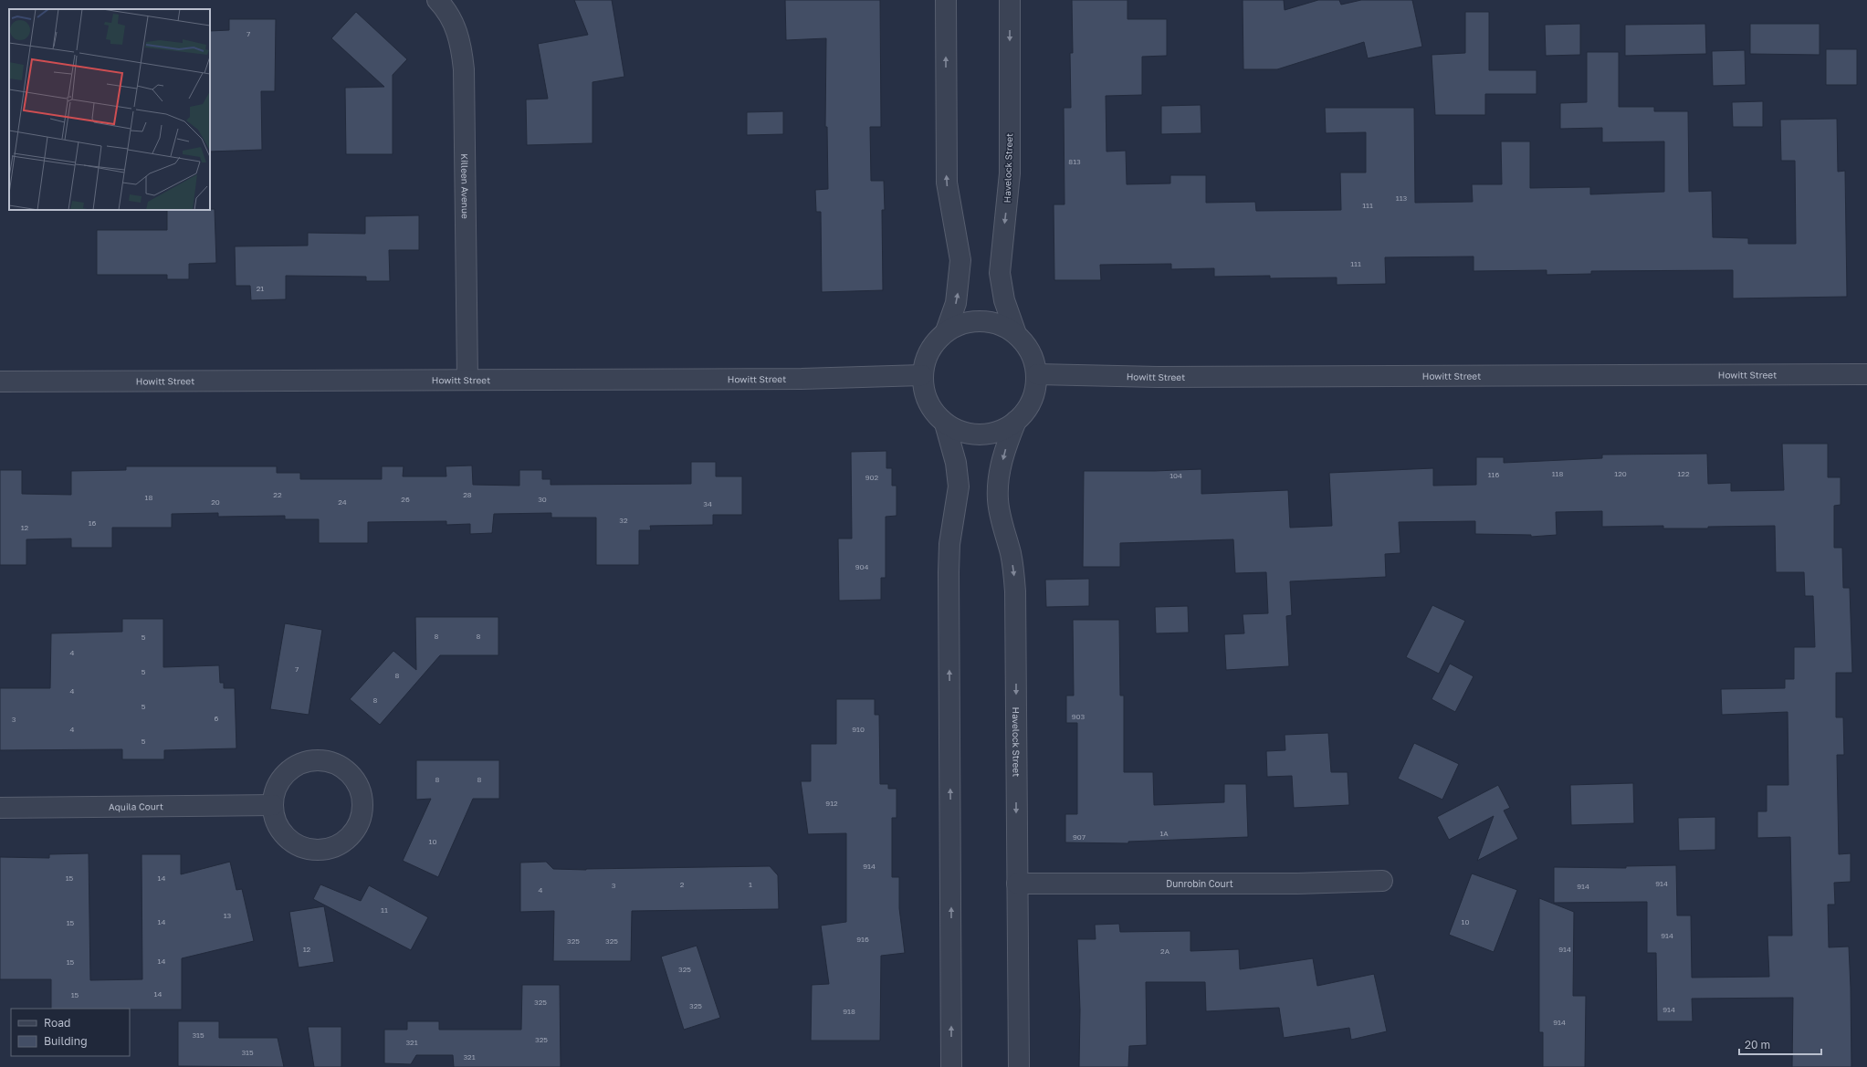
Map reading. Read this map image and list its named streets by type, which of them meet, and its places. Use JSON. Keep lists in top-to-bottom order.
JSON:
{
  "streets": {
    "street": [
      "Havelock Street",
      "Killeen Avenue",
      "Howitt Street",
      "Aquila Court",
      "Dunrobin Court"
    ]
  },
  "crossings": [
    ["Havelock Street", "Howitt Street"],
    ["Havelock Street", "Dunrobin Court"],
    ["Killeen Avenue", "Howitt Street"]
  ],
  "house_numbers": [
    "7",
    "813",
    "113",
    "111",
    "111",
    "21",
    "118",
    "120",
    "122",
    "116",
    "104",
    "902",
    "22",
    "28",
    "18",
    "26",
    "30",
    "20",
    "24",
    "34",
    "32",
    "16",
    "12",
    "904",
    "8",
    "8",
    "5",
    "4",
    "7",
    "5",
    "8",
    "4",
    "8",
    "5",
    "903",
    "6",
    "3",
    "4",
    "910",
    "5",
    "8",
    "8",
    "912",
    "1A",
    "907",
    "10",
    "914",
    "15",
    "14",
    "914",
    "2",
    "1",
    "3",
    "914",
    "4",
    "11",
    "13",
    "14",
    "10",
    "15",
    "914",
    "916",
    "325",
    "325",
    "12",
    "914",
    "2A",
    "14",
    "15",
    "325",
    "14",
    "15",
    "325",
    "325",
    "914",
    "918",
    "914",
    "315",
    "325",
    "321",
    "315",
    "321"
  ],
  "legend": ["Road", "Building"],
  "scale_bar": "20 m"
}
